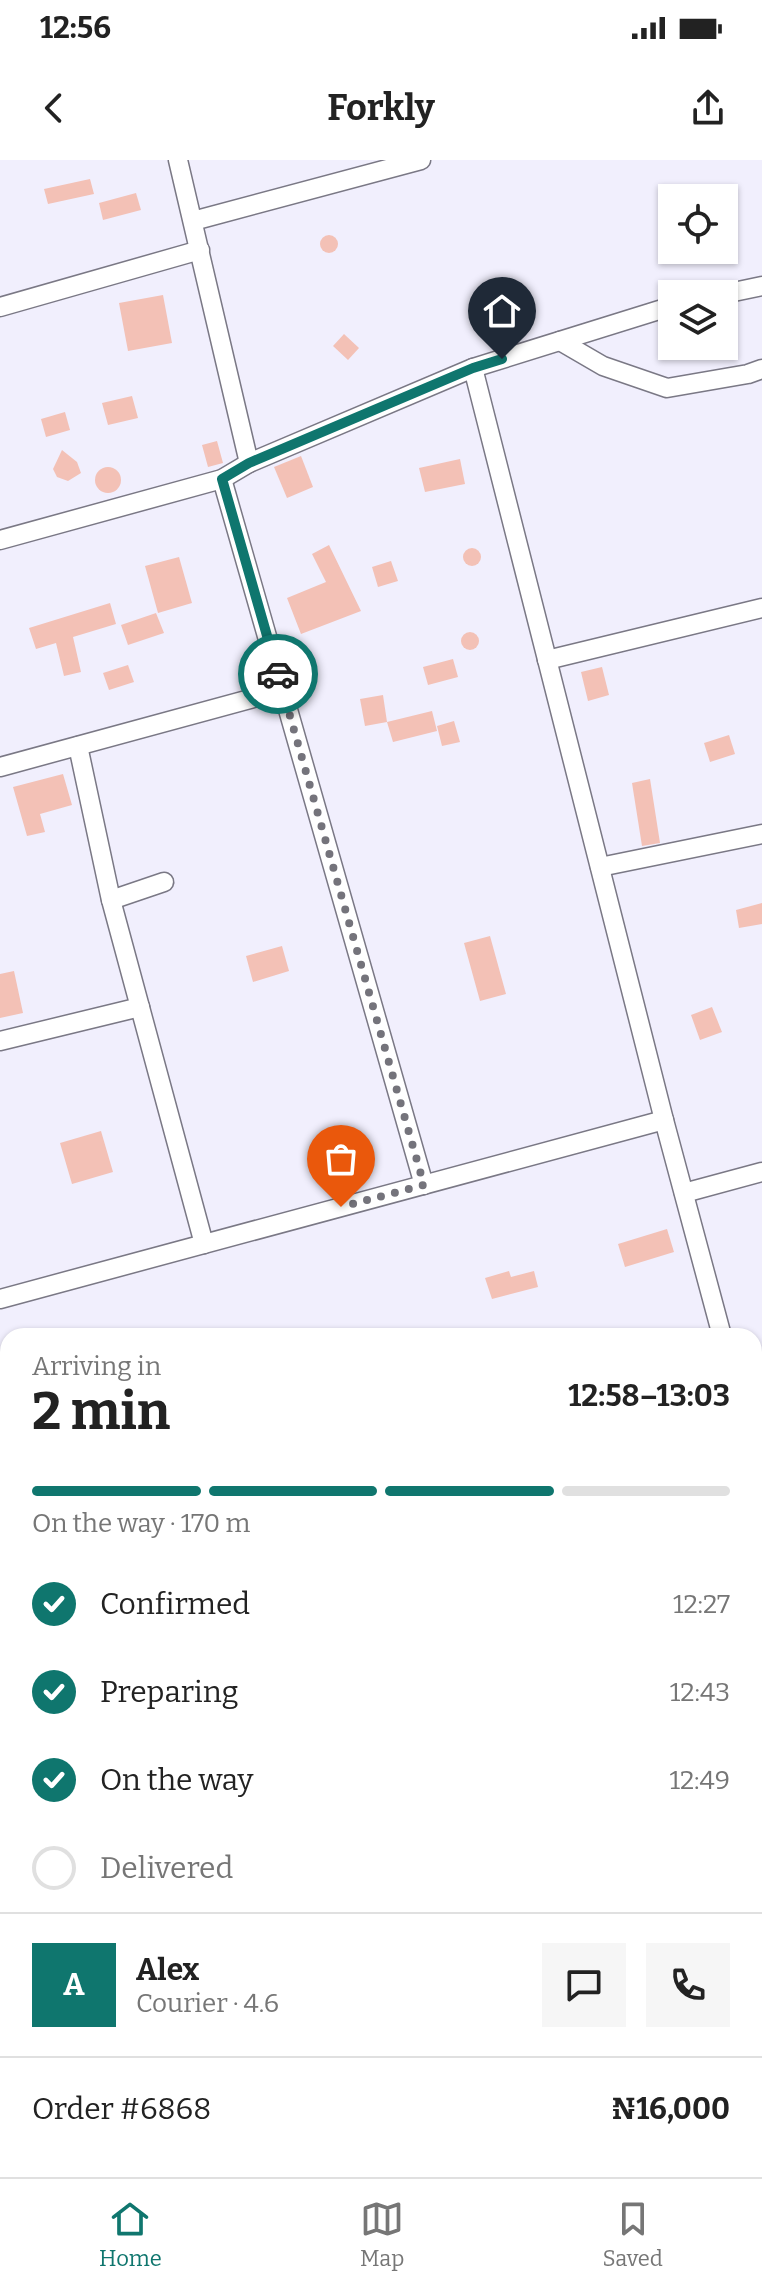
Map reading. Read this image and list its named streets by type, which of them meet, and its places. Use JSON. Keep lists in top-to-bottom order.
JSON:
{
  "page": {
    "status": "12:56",
    "header": "Forkly",
    "heading": ["2 min", "Arriving in", "12:58–13:03"],
    "panel": [
      "Alex",
      "Courier · 4.6",
      "Order #6868",
      "₦16,000"
    ],
    "bar": "On the way · 170 m",
    "list": [
      ["Confirmed", "12:27"],
      ["Preparing", "12:43"],
      ["On the way", "12:49"],
      "Delivered"
    ],
    "round": "A",
    "tabs": ["Home", "Map", "Saved"]
  }
}
